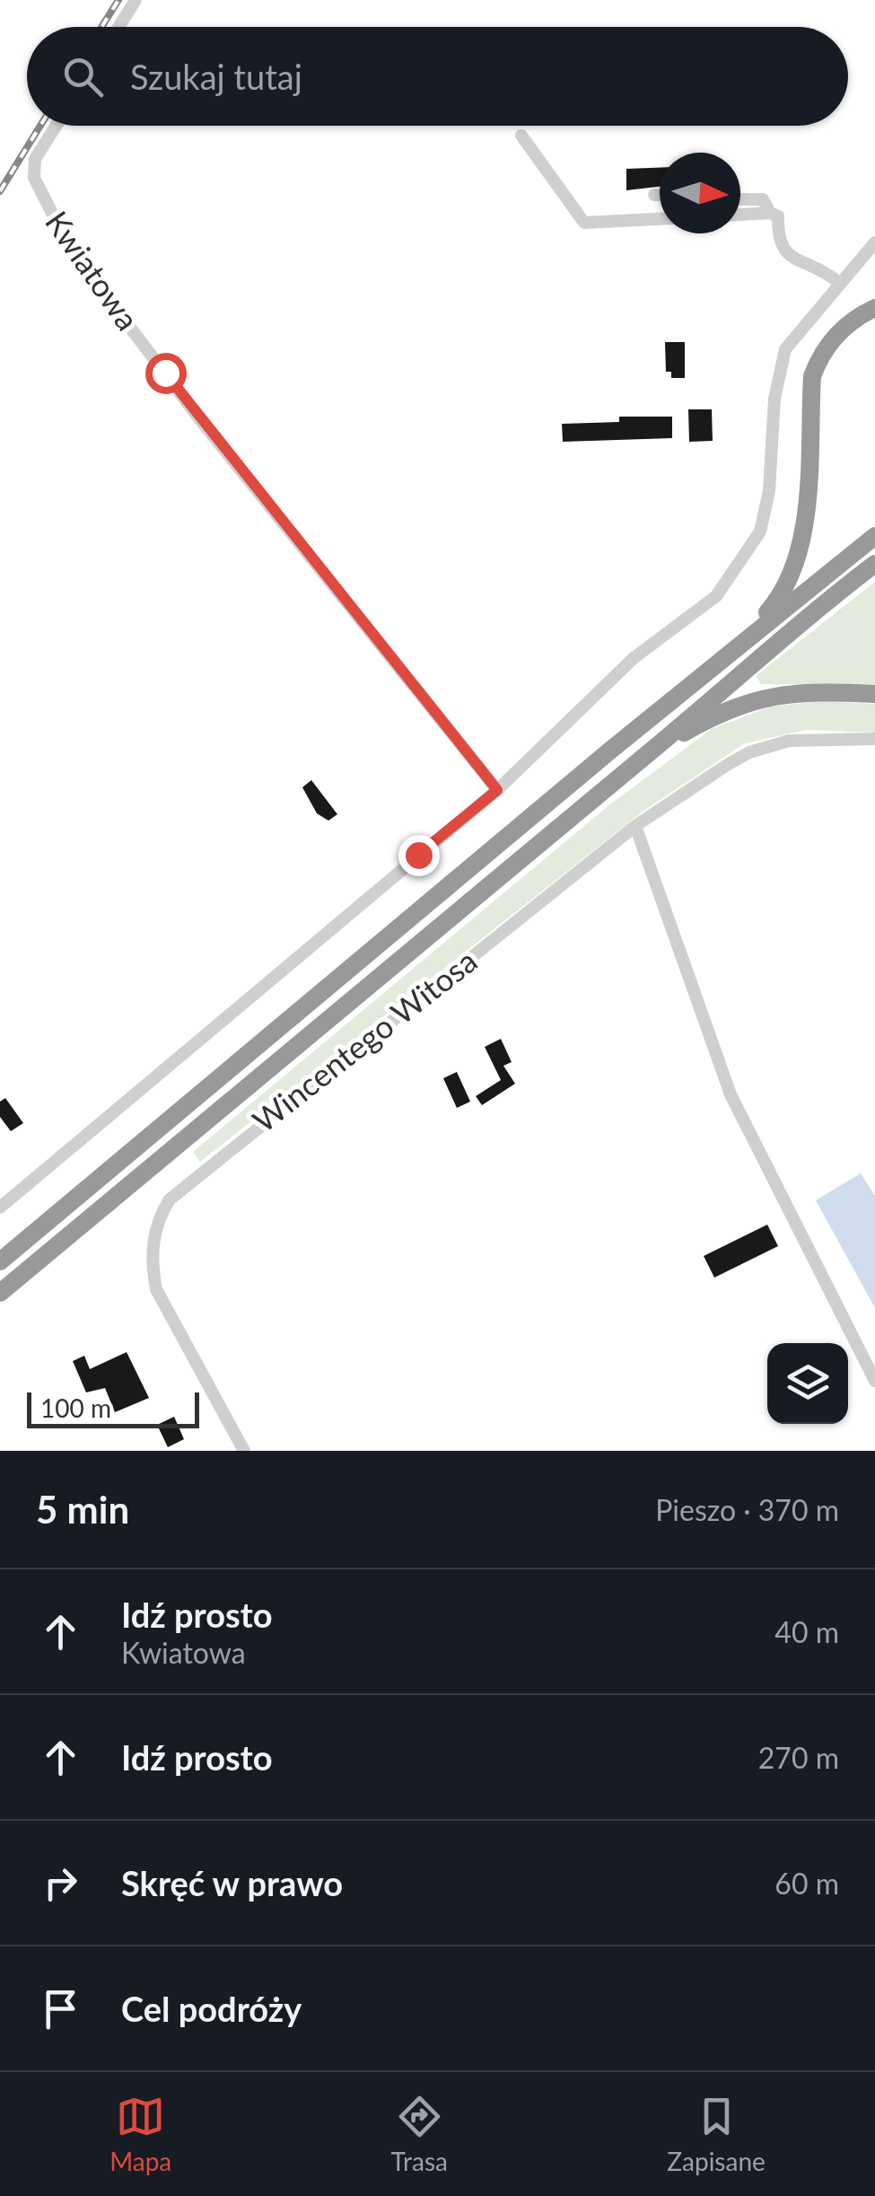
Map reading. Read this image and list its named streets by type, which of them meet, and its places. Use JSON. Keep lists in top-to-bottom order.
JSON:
{
  "streets": {
    "street": ["Kwiatowa", "Wincentego Witosa"]
  },
  "scale_bar": "100 m",
  "north": "right",
  "page": {
    "search": "Szukaj tutaj",
    "scale": "100 m",
    "heading": ["5 min", "Pieszo · 370 m"],
    "list": [
      ["Idź prosto", "Kwiatowa", "40 m"],
      ["Idź prosto", "270 m"],
      ["Skręć w prawo", "60 m"],
      "Cel podróży"
    ],
    "nav": ["Mapa", "Trasa", "Zapisane"]
  }
}
